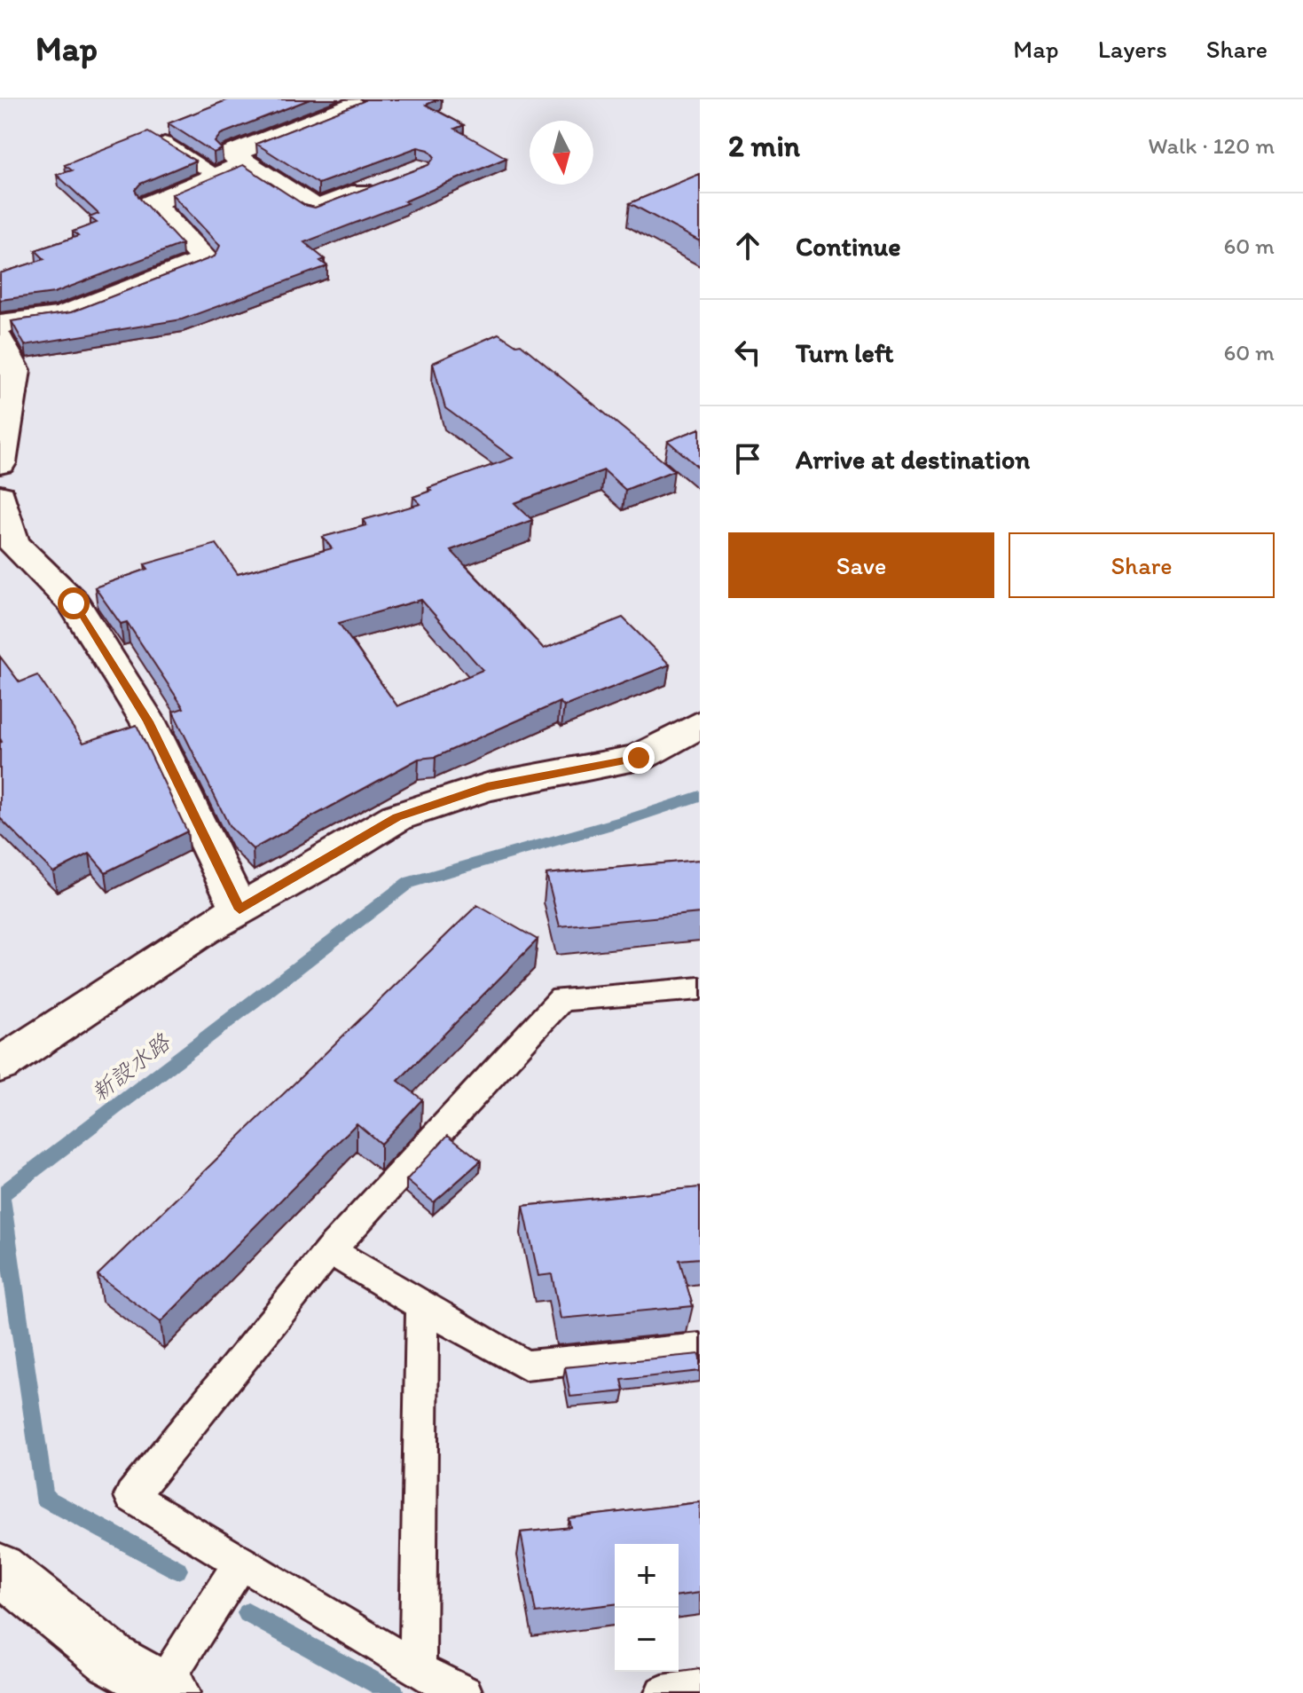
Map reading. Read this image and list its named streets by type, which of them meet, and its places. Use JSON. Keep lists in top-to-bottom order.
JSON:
{
  "water": ["新設水路"],
  "north": "bottom",
  "page": {
    "header": "Map",
    "nav": ["Map", "Layers", "Share"],
    "heading": ["2 min", "Walk · 120 m"],
    "list": [
      ["Continue", "60 m"],
      ["Turn left", "60 m"],
      "Arrive at destination"
    ],
    "buttons": ["Save", "Share"],
    "map_buttons": ["+", "−"]
  }
}
